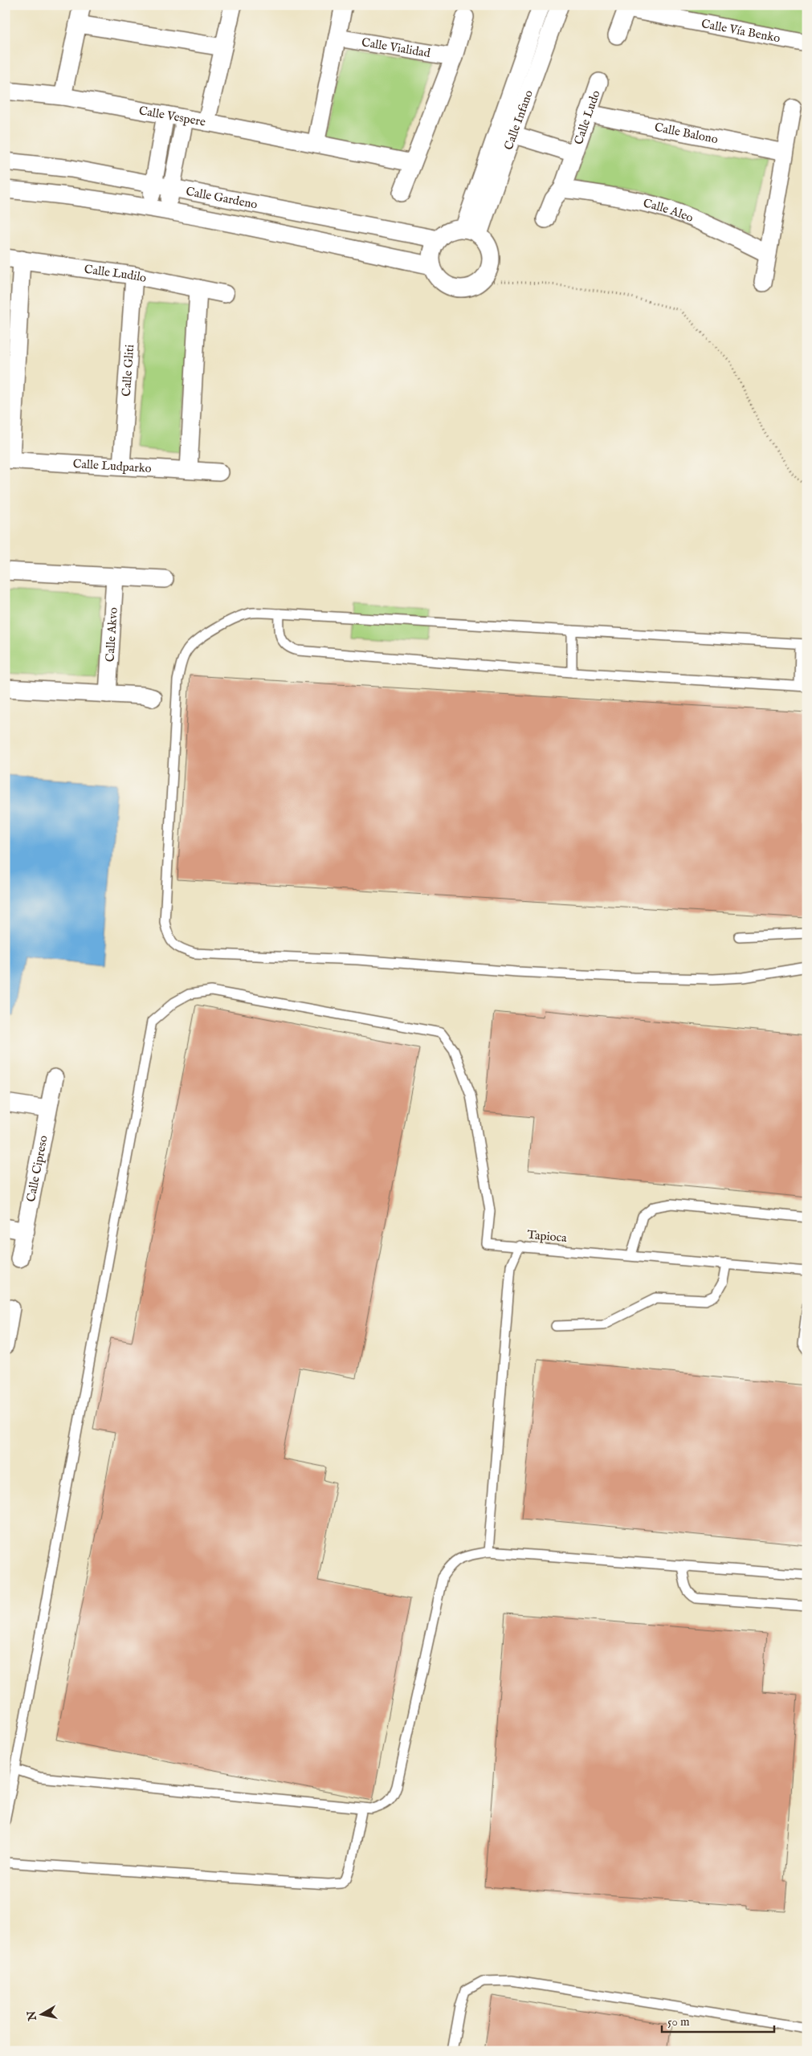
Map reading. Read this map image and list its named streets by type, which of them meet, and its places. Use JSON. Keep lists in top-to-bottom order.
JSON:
{
  "streets": {
    "street": [
      "Calle Vía Benko",
      "Calle Vialidad",
      "Calle Vespere",
      "Calle Ludo",
      "Calle Infano",
      "Calle Balono",
      "Calle Gardeno",
      "Calle Aleo",
      "Calle Ludilo",
      "Calle Gliti",
      "Calle Ludparko",
      "Calle Akvo",
      "Calle Cipreso"
    ],
    "lane": ["Tapioca"]
  },
  "crossings": [
    ["Calle Ludo", "Calle Infano"],
    ["Calle Ludo", "Calle Balono"],
    ["Calle Ludo", "Calle Aleo"],
    ["Calle Infano", "Calle Gardeno"],
    ["Calle Ludilo", "Calle Gliti"],
    ["Calle Gliti", "Calle Ludparko"]
  ],
  "scale_bar": "50 m",
  "north": "left"
}
